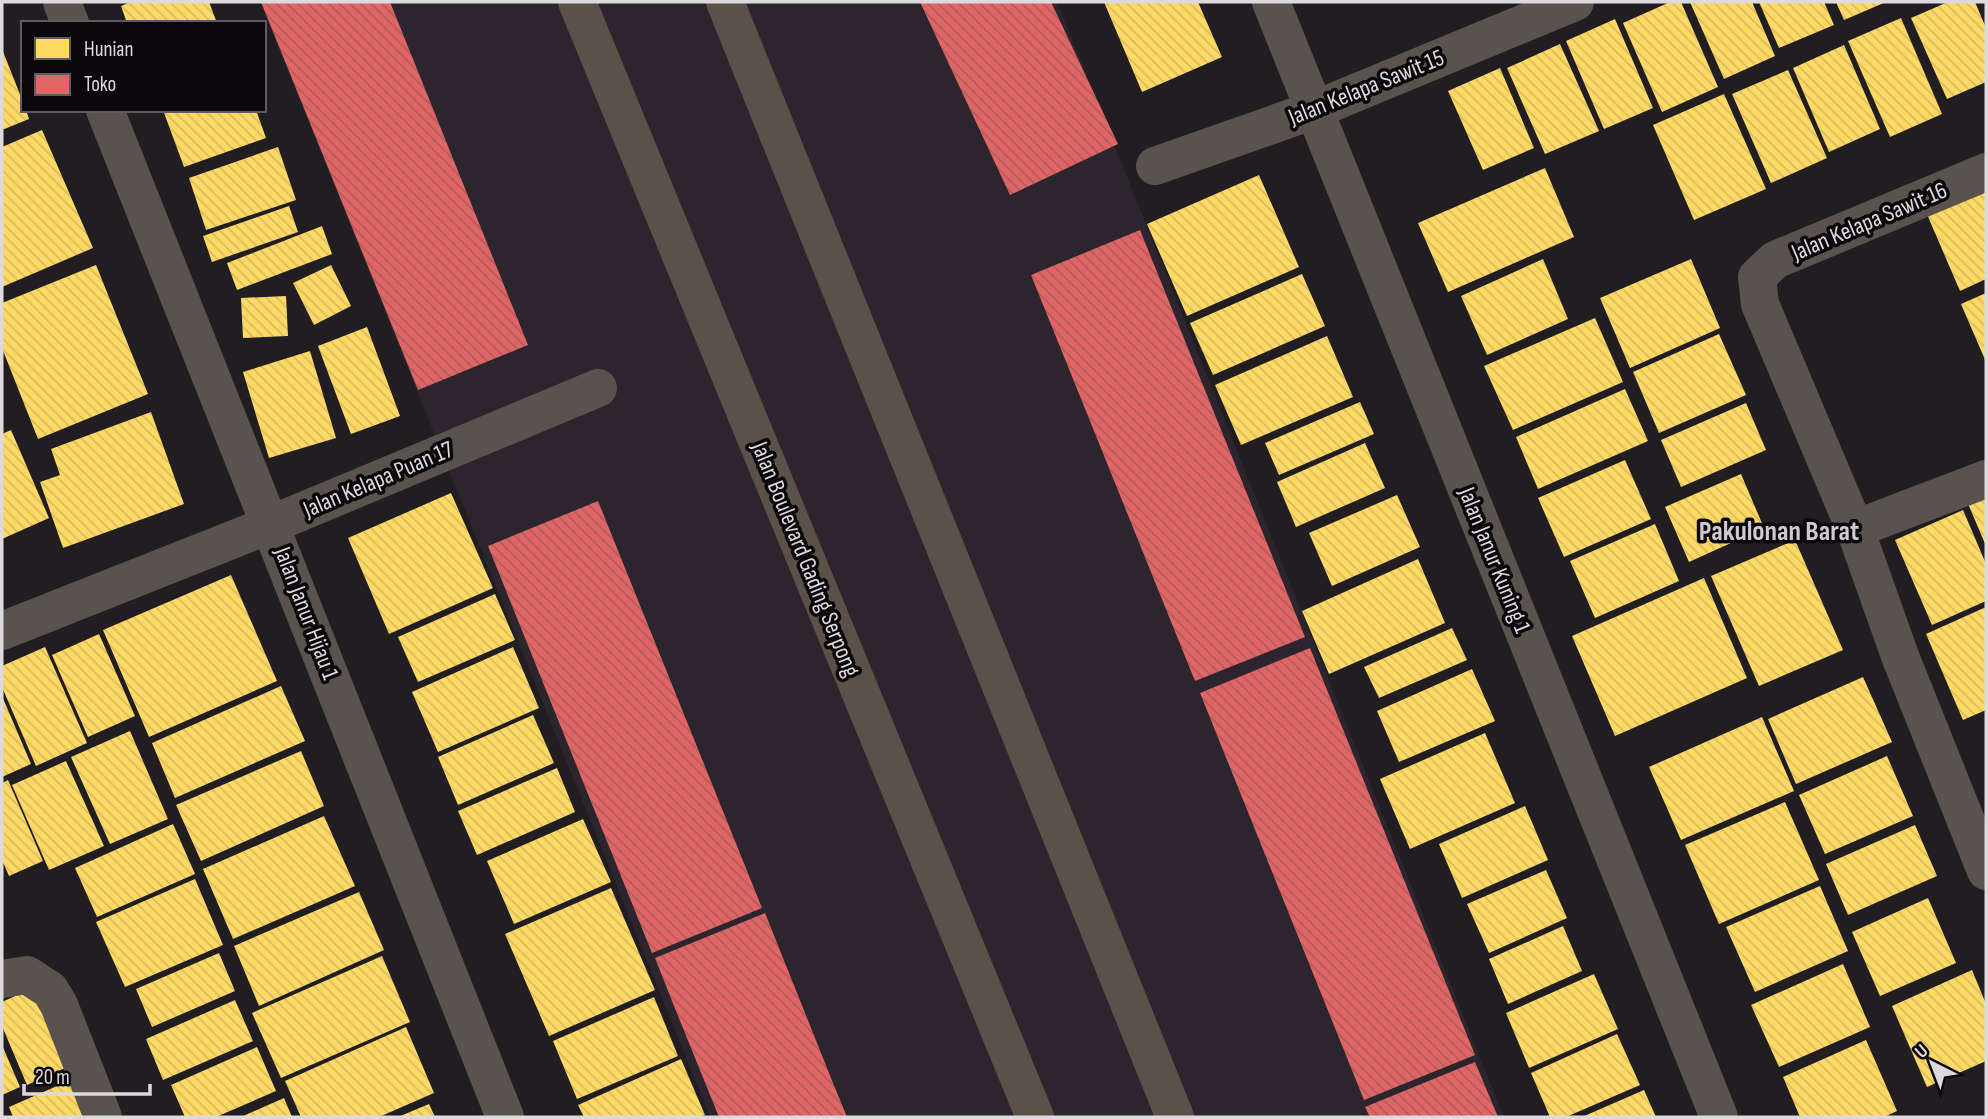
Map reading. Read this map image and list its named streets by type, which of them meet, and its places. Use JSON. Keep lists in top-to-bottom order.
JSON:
{
  "streets": {
    "main road": ["Jalan Boulevard Gading Serpong"],
    "street": [
      "Jalan Kelapa Sawit 15",
      "Jalan Kelapa Sawit 16",
      "Jalan Kelapa Puan 17",
      "Jalan Janur Kuning 1",
      "Jalan Janur Hijau 1"
    ]
  },
  "crossings": [
    ["Jalan Kelapa Sawit 15", "Jalan Janur Kuning 1"],
    ["Jalan Kelapa Puan 17", "Jalan Janur Hijau 1"]
  ],
  "districts": ["Pakulonan Barat"],
  "legend": ["Hunian", "Toko"],
  "scale_bar": "20 m",
  "north": "top left"
}
